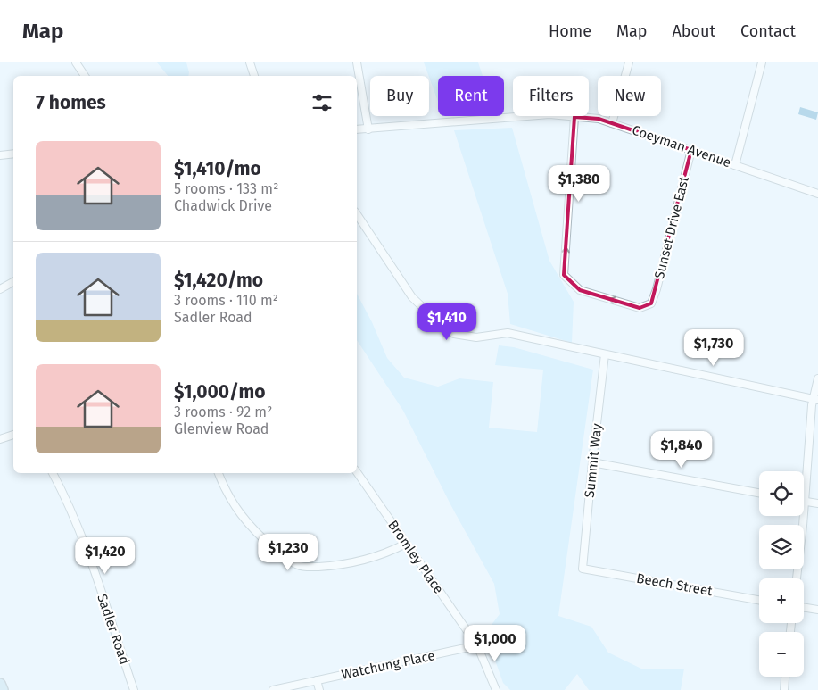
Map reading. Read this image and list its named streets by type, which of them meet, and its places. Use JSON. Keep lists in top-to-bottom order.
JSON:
{
  "streets": {
    "street": [
      "Coeyman Avenue",
      "Sunset Drive East",
      "Summit Way",
      "Bromley Place",
      "Beech Street",
      "Sadler Road",
      "Watchung Place"
    ]
  },
  "crossings": [
    ["Coeyman Avenue", "Sunset Drive East"],
    ["Summit Way", "Beech Street"],
    ["Bromley Place", "Watchung Place"]
  ],
  "page": {
    "header": "Map",
    "nav": [
      "Home",
      "Map",
      "About",
      "Contact"
    ],
    "chip": [
      "Buy",
      "Rent",
      "Filters",
      "New"
    ],
    "heading": "7 homes",
    "list": [
      {
        "name": "$1,410/mo",
        "note": "5 rooms · 133 m² · Chadwick Drive"
      },
      {
        "name": "$1,420/mo",
        "note": "3 rooms · 110 m² · Sadler Road"
      },
      {
        "name": "$1,000/mo",
        "note": "3 rooms · 92 m² · Glenview Road"
      }
    ],
    "price": [
      "$1,380",
      "$1,410",
      "$1,730",
      "$1,840",
      "$1,230",
      "$1,420",
      "$1,000"
    ],
    "map_buttons": ["+", "−"]
  }
}
